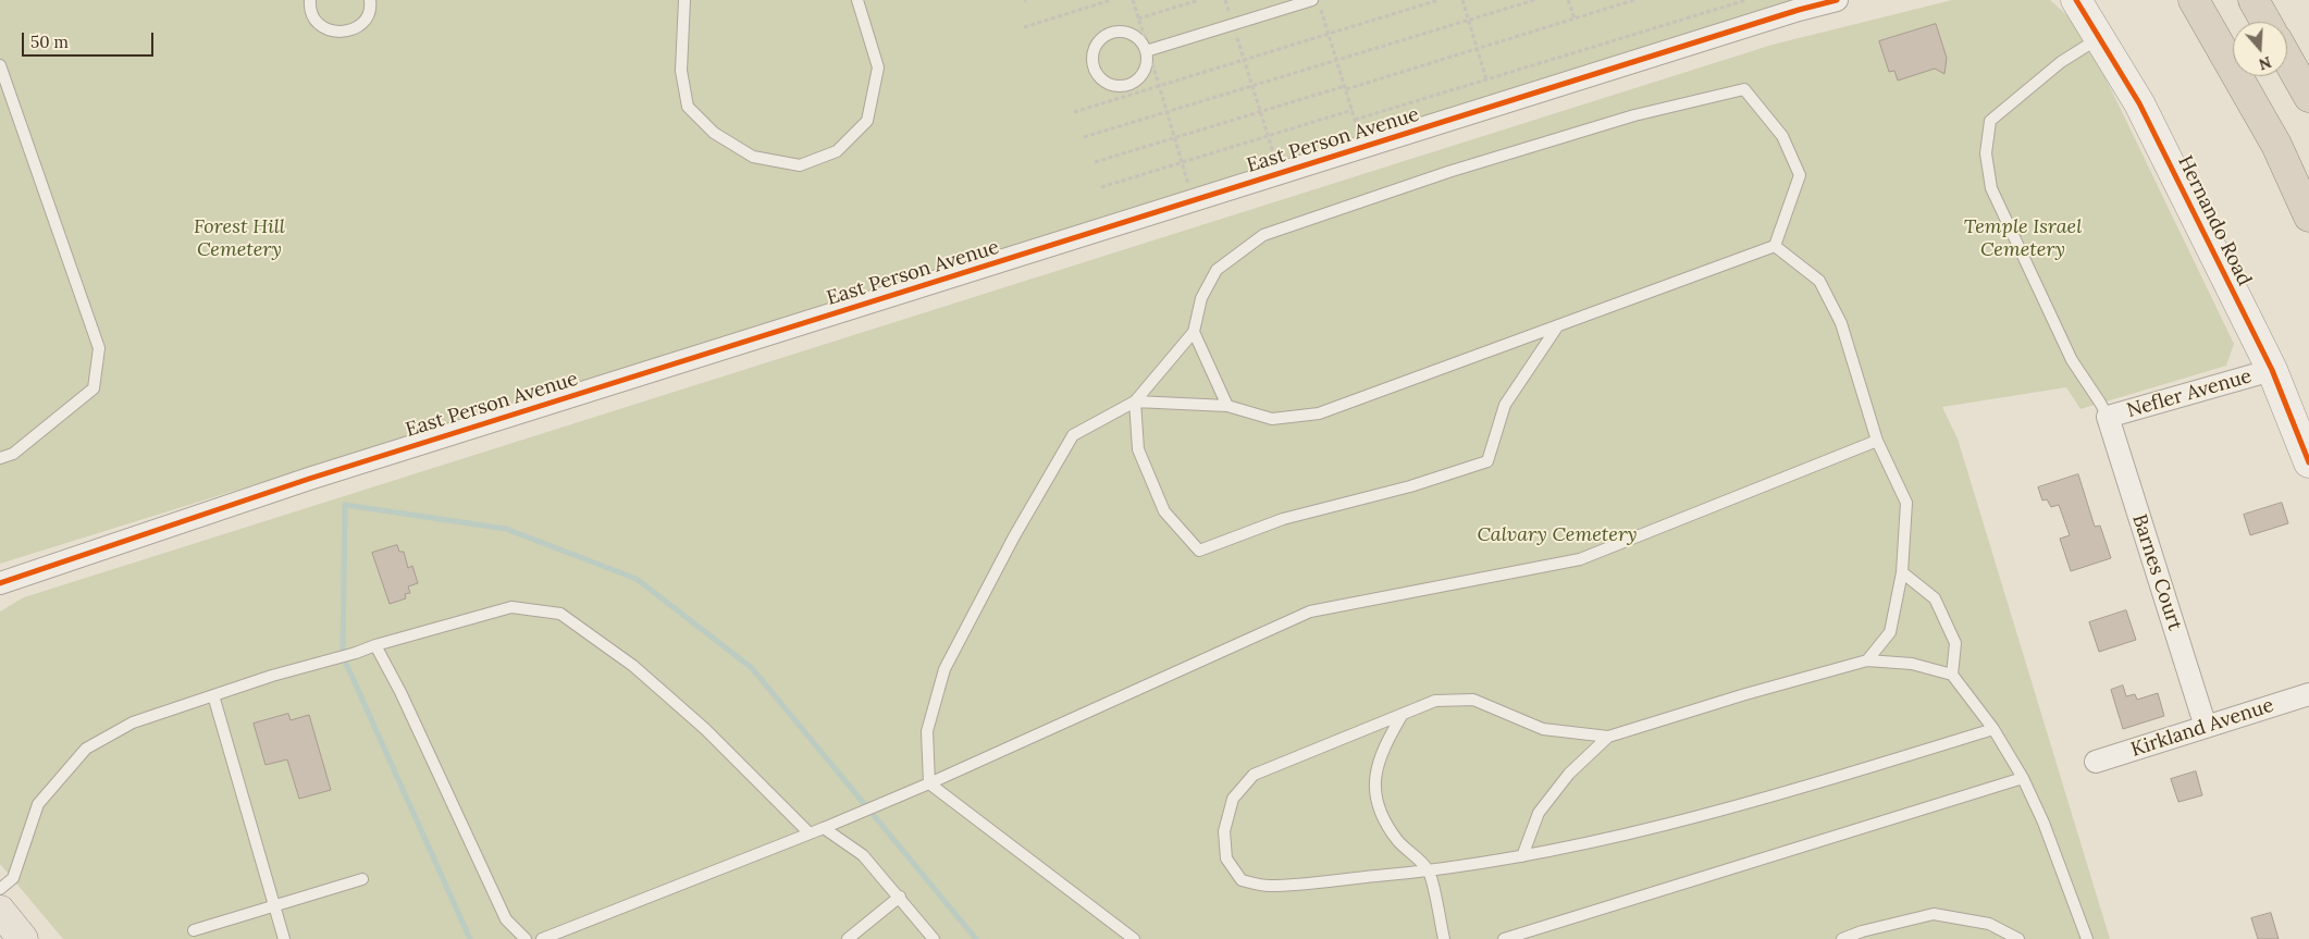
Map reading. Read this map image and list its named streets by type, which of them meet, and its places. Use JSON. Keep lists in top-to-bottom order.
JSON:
{
  "streets": {
    "street": [
      "East Person Avenue",
      "Hernando Road",
      "Nefler Avenue",
      "Barnes Court",
      "Kirkland Avenue"
    ]
  },
  "crossings": [
    ["Hernando Road", "Nefler Avenue"],
    ["Nefler Avenue", "Barnes Court"],
    ["Barnes Court", "Kirkland Avenue"]
  ],
  "parks": ["Forest Hill Cemetery", "Temple Israel Cemetery", "Calvary Cemetery"],
  "scale_bar": "50 m",
  "north": "bottom"
}
